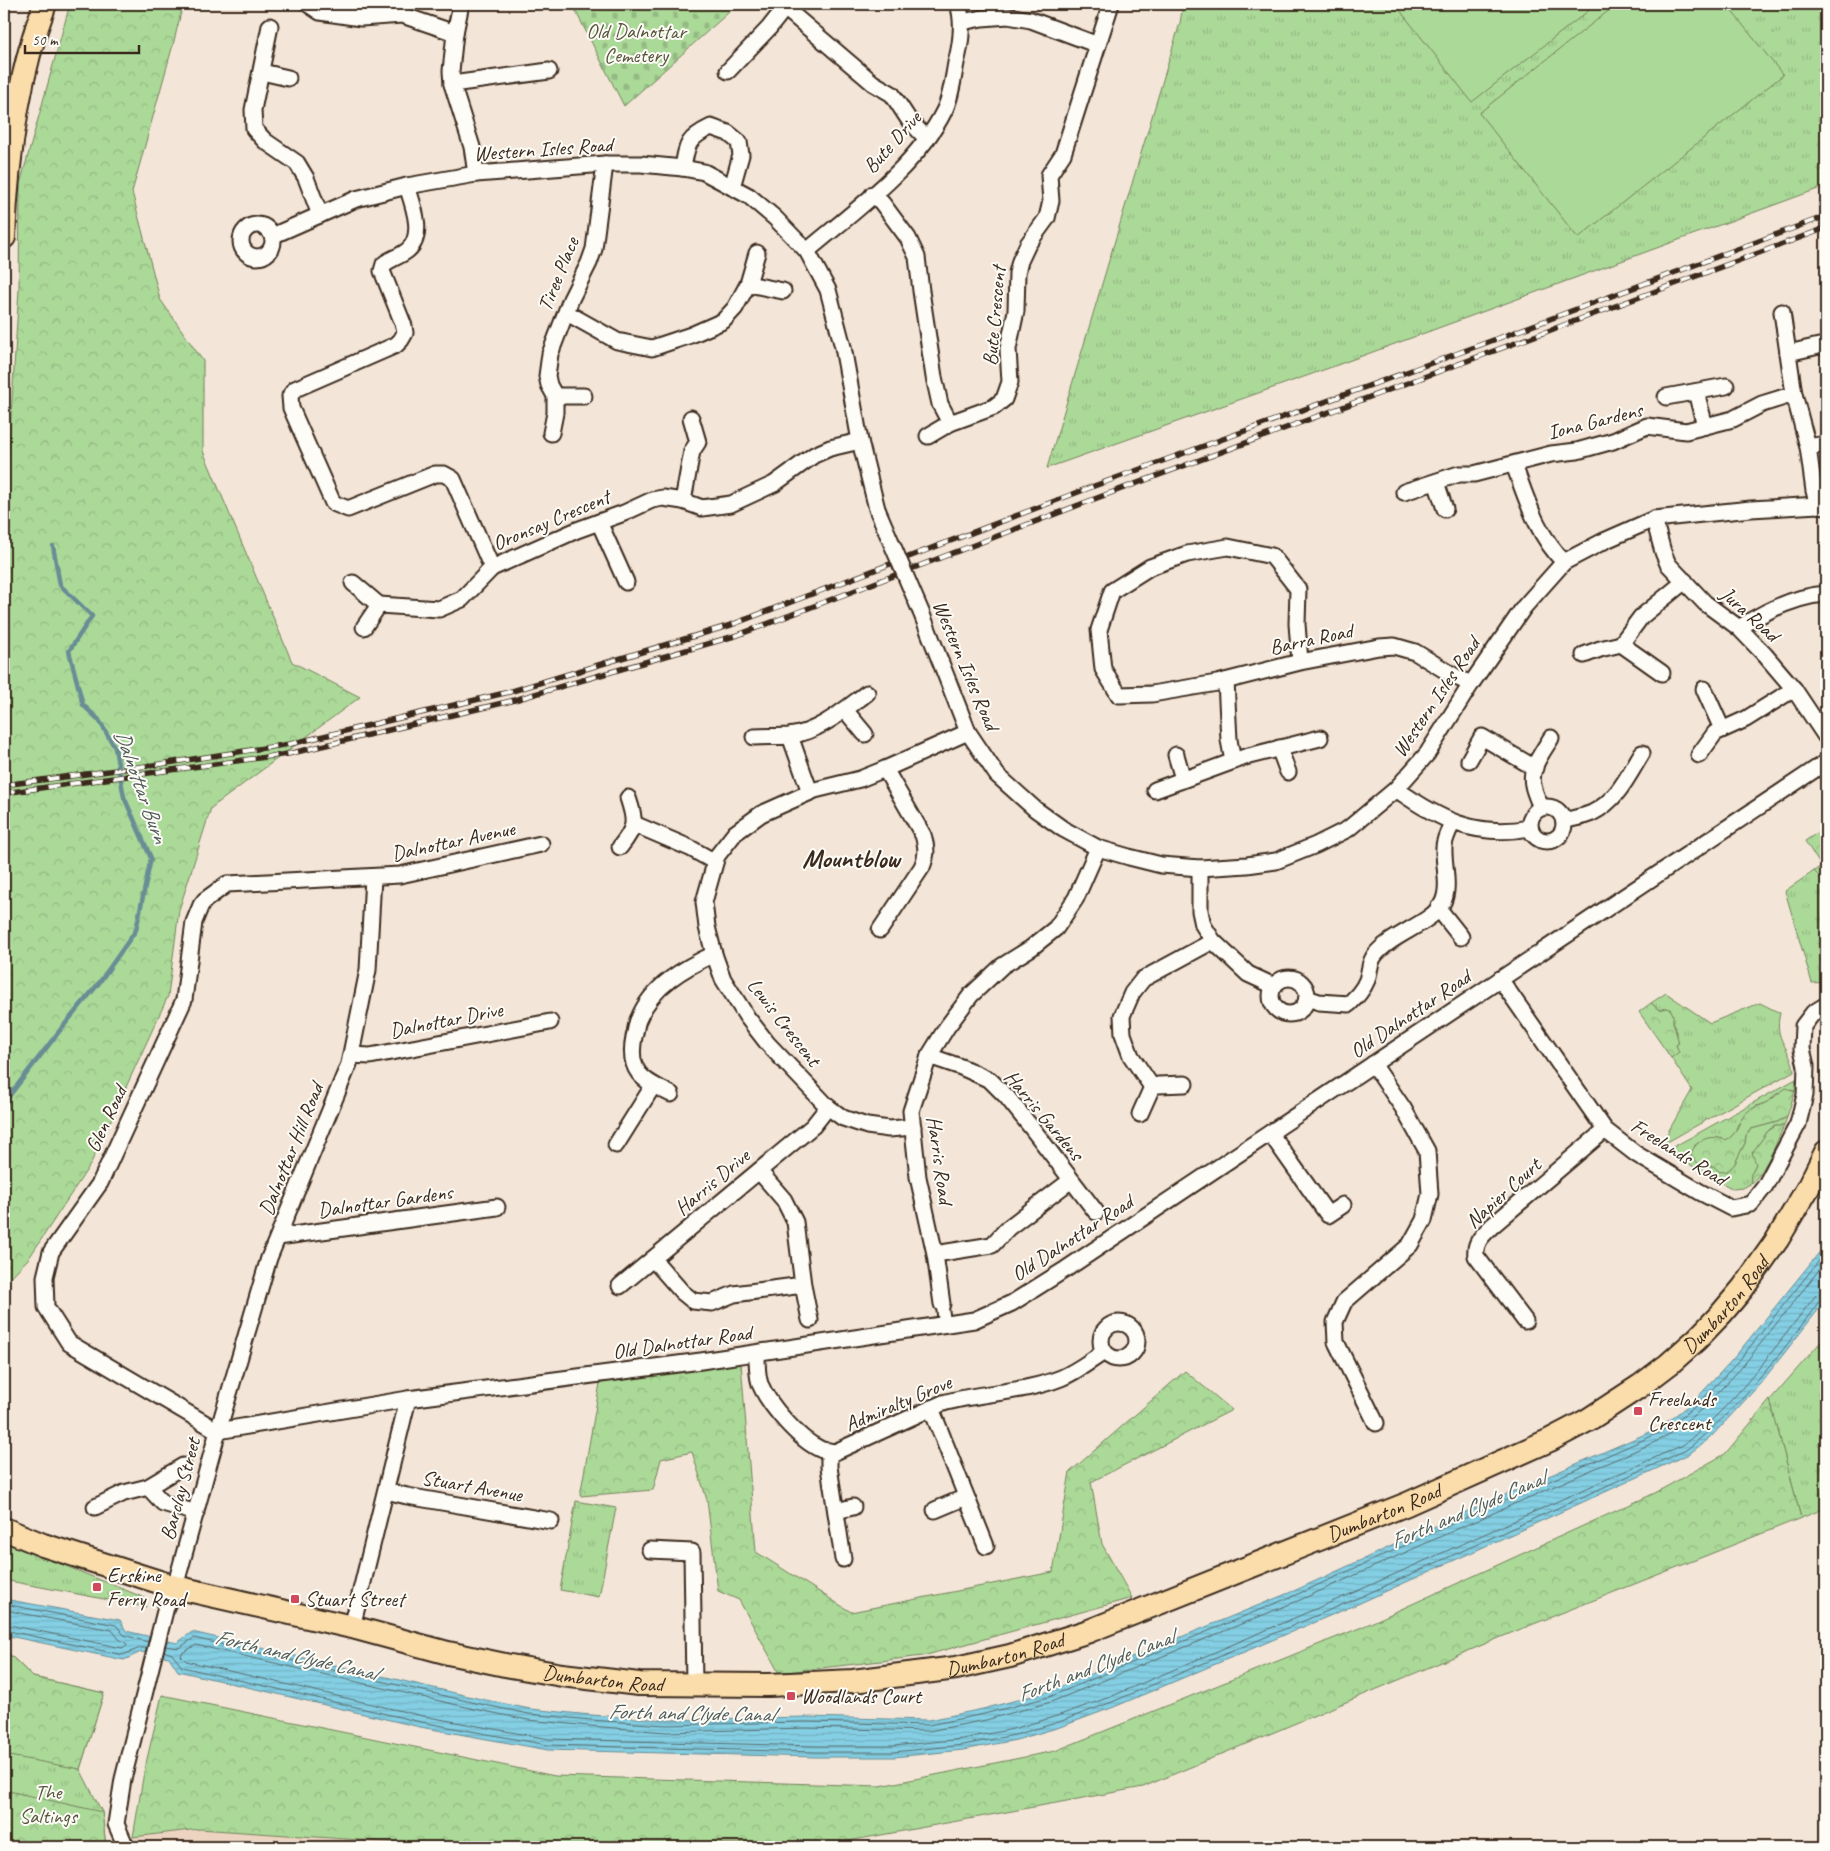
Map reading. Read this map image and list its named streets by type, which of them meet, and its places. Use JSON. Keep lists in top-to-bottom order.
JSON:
{
  "streets": {
    "main road": ["Dumbarton Road"],
    "street": [
      "Bute Drive",
      "Western Isles Road",
      "Tiree Place",
      "Bute Crescent",
      "Iona Gardens",
      "Oronsay Crescent",
      "Jura Road",
      "Barra Road",
      "Dalnottar Avenue",
      "Old Dalnottar Road",
      "Dalnottar Drive",
      "Lewis Crescent",
      "Harris Gardens",
      "Glen Road",
      "Dalnottar Hill Road",
      "Freelands Road",
      "Harris Road",
      "Harris Drive",
      "Napier Court",
      "Dalnottar Gardens",
      "Admiralty Grove",
      "Stuart Avenue",
      "Barclay Street"
    ]
  },
  "crossings": [
    ["Bute Drive", "Western Isles Road"],
    ["Western Isles Road", "Tiree Place"],
    ["Western Isles Road", "Oronsay Crescent"],
    ["Western Isles Road", "Jura Road"],
    ["Western Isles Road", "Barra Road"],
    ["Western Isles Road", "Lewis Crescent"],
    ["Western Isles Road", "Harris Road"],
    ["Dalnottar Avenue", "Glen Road"],
    ["Dalnottar Avenue", "Dalnottar Hill Road"],
    ["Old Dalnottar Road", "Glen Road"],
    ["Old Dalnottar Road", "Dalnottar Hill Road"],
    ["Old Dalnottar Road", "Freelands Road"],
    ["Old Dalnottar Road", "Admiralty Grove"],
    ["Old Dalnottar Road", "Barclay Street"],
    ["Dalnottar Drive", "Dalnottar Hill Road"],
    ["Lewis Crescent", "Harris Road"],
    ["Lewis Crescent", "Harris Drive"],
    ["Harris Gardens", "Harris Road"],
    ["Glen Road", "Dalnottar Hill Road"],
    ["Glen Road", "Barclay Street"],
    ["Dalnottar Hill Road", "Dalnottar Gardens"],
    ["Dalnottar Hill Road", "Barclay Street"],
    ["Freelands Road", "Napier Court"],
    ["Dumbarton Road", "Barclay Street"]
  ],
  "districts": ["Mountblow"],
  "water": ["Dalnottar Burn", "Forth and Clyde Canal"],
  "parks": ["Old Dalnottar Cemetery", "The Saltings"],
  "places": {
    "transit": [
      "Freelands Crescent",
      "Erskine Ferry Road",
      "Stuart Street",
      "Woodlands Court"
    ]
  },
  "scale_bar": "50 m"
}
